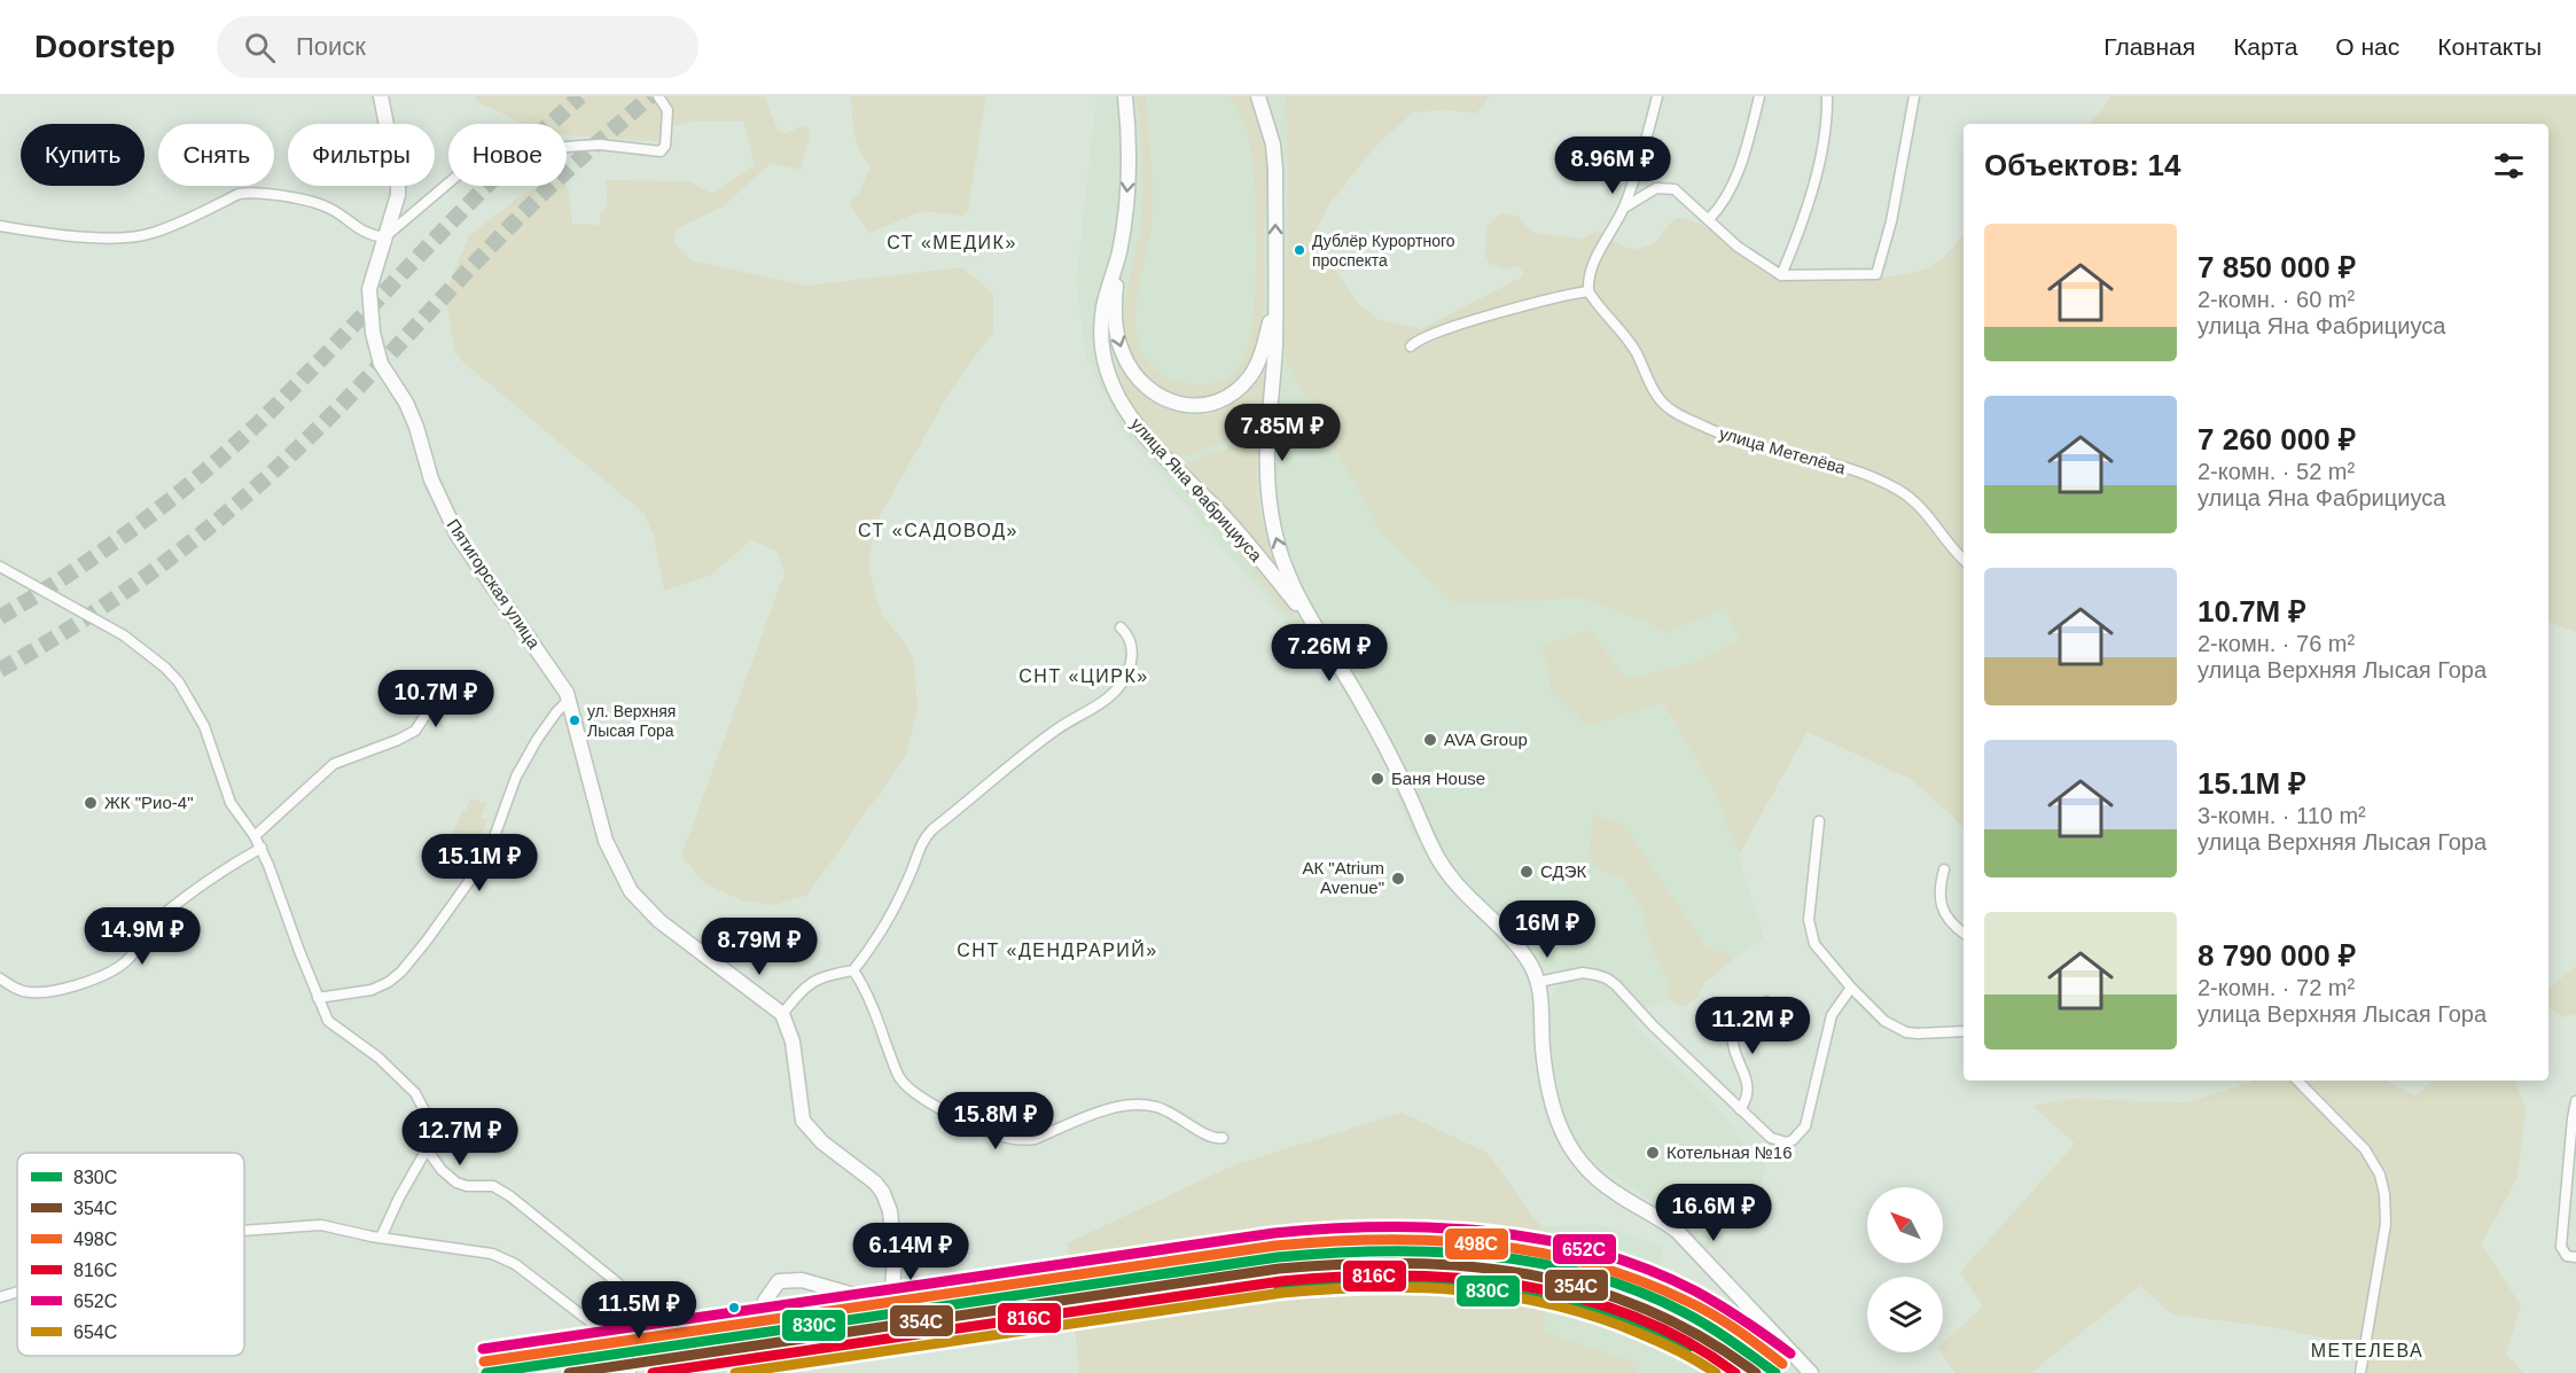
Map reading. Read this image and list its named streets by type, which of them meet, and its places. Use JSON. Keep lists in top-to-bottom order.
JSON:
{
  "streets": {
    "main road": ["улица Яна Фабрициуса", "Пятигорская улица"],
    "street": ["улица Метелёва"]
  },
  "districts": [
    "СТ «МЕДИК»",
    "СТ «САДОВОД»",
    "СНТ «ЦИРК»",
    "СНТ «ДЕНДРАРИЙ»",
    "МЕТЕЛЕВА"
  ],
  "places": [
    "Дублёр Курортного проспекта",
    "ул. Верхняя Лысая Гора",
    "AVA Group",
    "Баня House",
    "ЖК \"Рио-4\"",
    "СДЭК",
    "АК \"Atrium Avenue\"",
    "Котельная №16"
  ],
  "lines": [
    "transit line 652С",
    "transit line 498С",
    "transit line 830С",
    "transit line 354С",
    "transit line 816С",
    "transit line 654С"
  ],
  "legend": [
    "830С",
    "354С",
    "498С",
    "816С",
    "652С",
    "654С"
  ],
  "north": "top left",
  "page": {
    "header": "Doorstep",
    "search": "Поиск",
    "nav": [
      "Главная",
      "Карта",
      "О нас",
      "Контакты"
    ],
    "chip": [
      "Купить",
      "Снять",
      "Фильтры",
      "Новое"
    ],
    "heading": "Объектов: 14",
    "price": [
      "8.96M ₽",
      "7.85M ₽",
      "7.26M ₽",
      "10.7M ₽",
      "15.1M ₽",
      "16M ₽",
      "14.9M ₽",
      "8.79M ₽",
      "11.2M ₽",
      "15.8M ₽",
      "12.7M ₽",
      "16.6M ₽",
      "6.14M ₽",
      "11.5M ₽"
    ],
    "list": [
      {
        "name": "7 850 000 ₽",
        "note": "2-комн. · 60 m² · улица Яна Фабрициуса"
      },
      {
        "name": "7 260 000 ₽",
        "note": "2-комн. · 52 m² · улица Яна Фабрициуса"
      },
      {
        "name": "10.7M ₽",
        "note": "2-комн. · 76 m² · улица Верхняя Лысая Гора"
      },
      {
        "name": "15.1M ₽",
        "note": "3-комн. · 110 m² · улица Верхняя Лысая Гора"
      },
      {
        "name": "8 790 000 ₽",
        "note": "2-комн. · 72 m² · улица Верхняя Лысая Гора"
      }
    ]
  }
}
